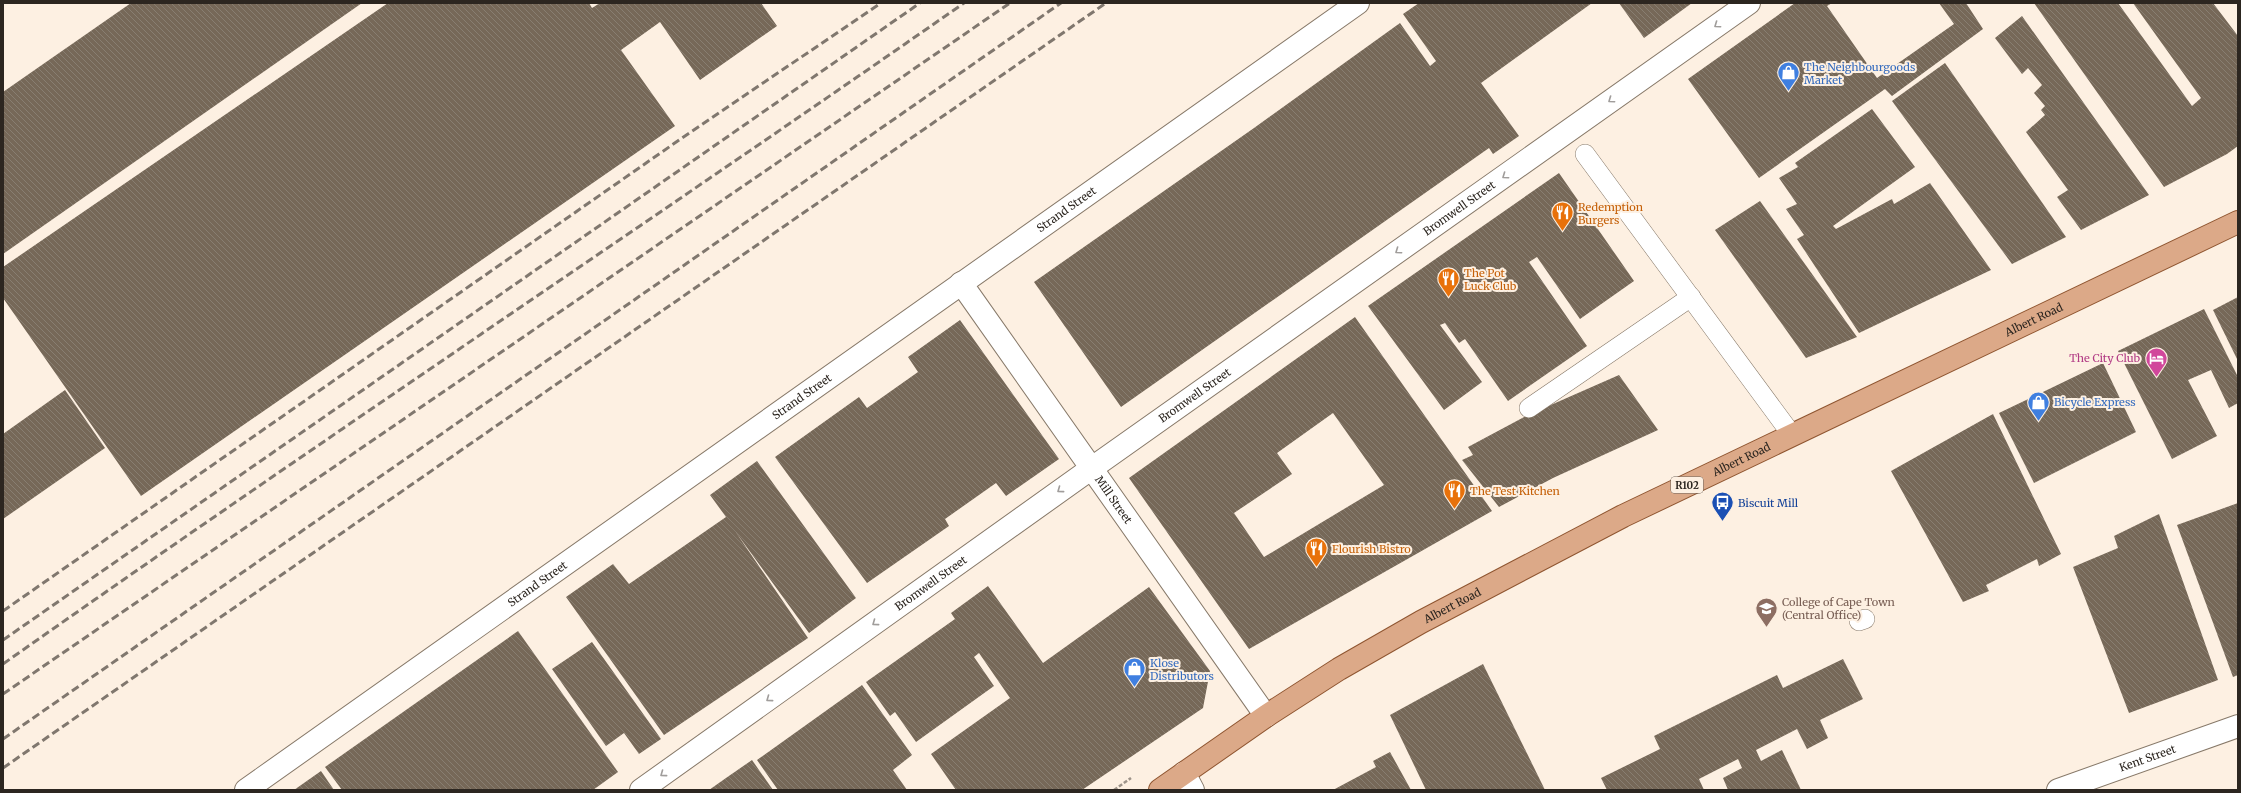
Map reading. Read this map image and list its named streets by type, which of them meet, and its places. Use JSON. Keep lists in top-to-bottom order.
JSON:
{
  "streets": {
    "main road": ["Albert Road", "R102"],
    "street": [
      "Bromwell Street",
      "Strand Street",
      "Mill Street",
      "Kent Street"
    ]
  },
  "crossings": [
    ["Bromwell Street", "Mill Street"],
    ["Strand Street", "Mill Street"],
    ["Albert Road", "Mill Street"]
  ],
  "one_way": ["Bromwell Street"],
  "places": {
    "shop": ["The Neighbourgoods Market", "Bicycle Express", "Klose Distributors"],
    "restaurant": [
      "Redemption Burgers",
      "The Pot Luck Club",
      "The Test Kitchen",
      "Flourish Bistro"
    ],
    "hotel": ["The City Club"],
    "bus stop": ["Biscuit Mill"],
    "school or university": ["College of Cape Town (Central Office)"]
  }
}
